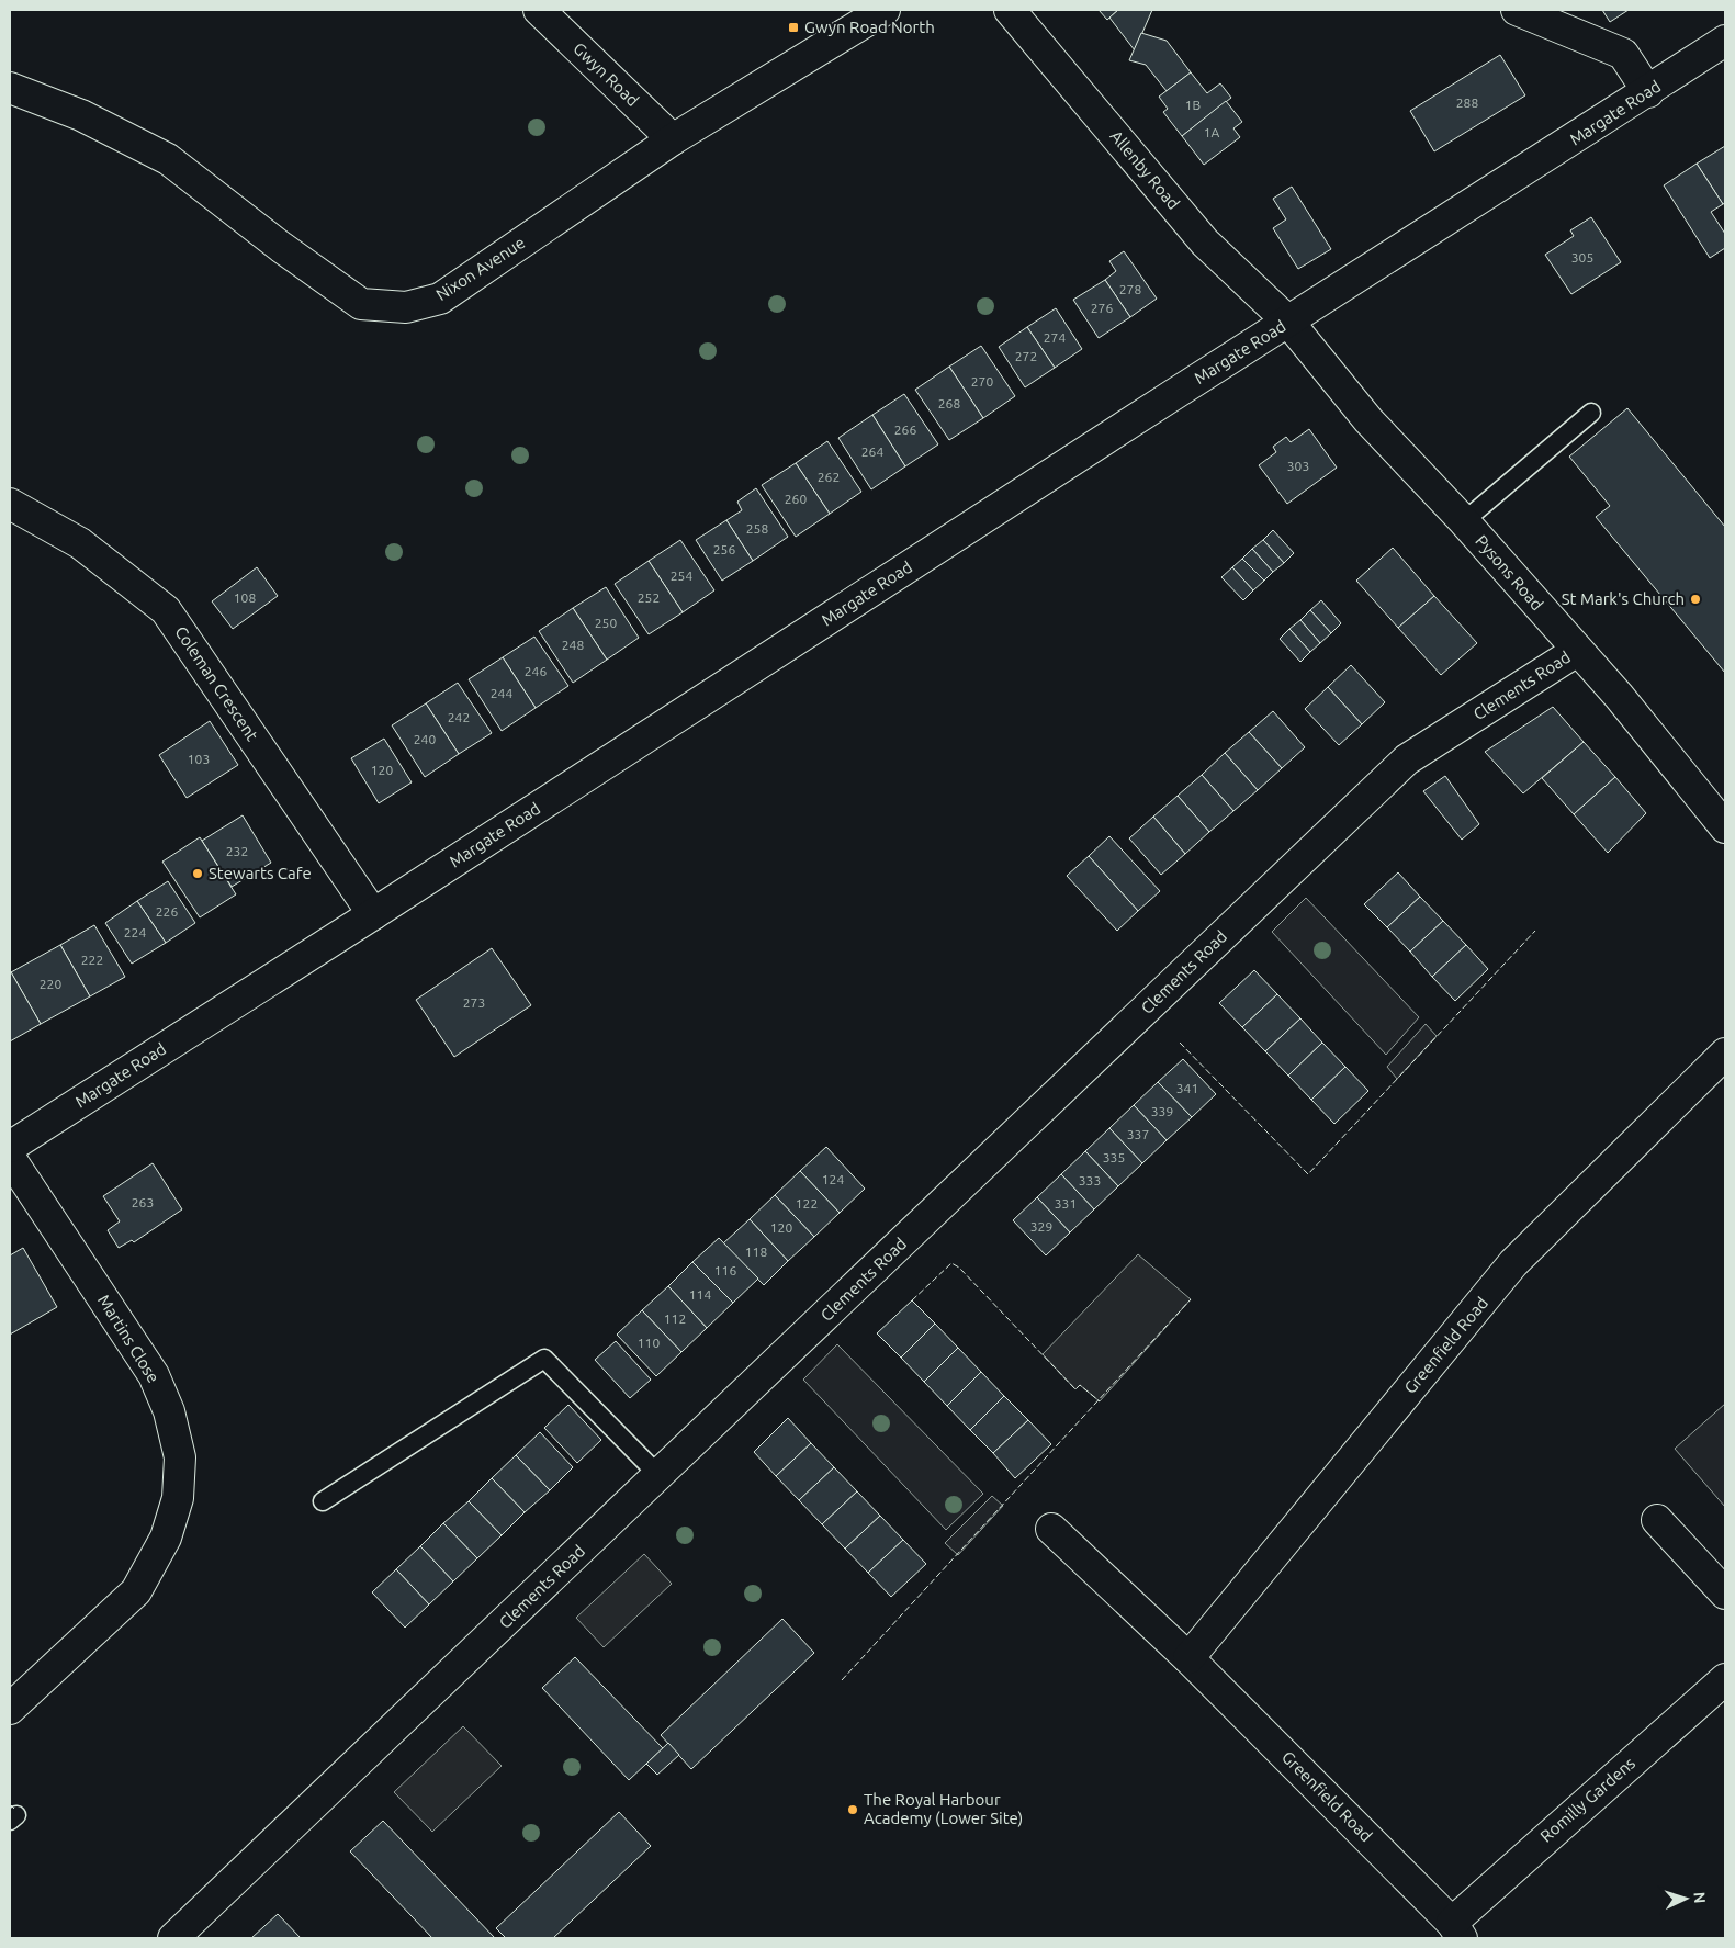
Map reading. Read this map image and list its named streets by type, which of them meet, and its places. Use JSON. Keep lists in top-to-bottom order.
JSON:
{
  "streets": {
    "street": [
      "Gwyn Road",
      "Margate Road",
      "Allenby Road",
      "Nixon Avenue",
      "Pysons Road",
      "Coleman Crescent",
      "Clements Road",
      "Martins Close",
      "Greenfield Road",
      "Romilly Gardens"
    ]
  },
  "crossings": [
    ["Gwyn Road", "Nixon Avenue"],
    ["Margate Road", "Allenby Road"],
    ["Margate Road", "Pysons Road"],
    ["Margate Road", "Coleman Crescent"],
    ["Allenby Road", "Pysons Road"],
    ["Pysons Road", "Clements Road"],
    ["Greenfield Road", "Romilly Gardens"]
  ],
  "places": {
    "transit": ["Gwyn Road North"],
    "other": ["St Mark's Church", "Stewarts Cafe", "The Royal Harbour Academy (Lower Site)"]
  },
  "house_numbers": [
    "288",
    "1B",
    "1A",
    "305",
    "278",
    "276",
    "274",
    "272",
    "270",
    "268",
    "266",
    "264",
    "303",
    "262",
    "260",
    "258",
    "256",
    "254",
    "108",
    "252",
    "250",
    "248",
    "246",
    "244",
    "242",
    "240",
    "103",
    "120",
    "232",
    "226",
    "224",
    "222",
    "220",
    "273",
    "341",
    "339",
    "337",
    "335",
    "124",
    "333",
    "263",
    "122",
    "331",
    "329",
    "120",
    "118",
    "116",
    "114",
    "112",
    "110"
  ],
  "north": "right"
}
